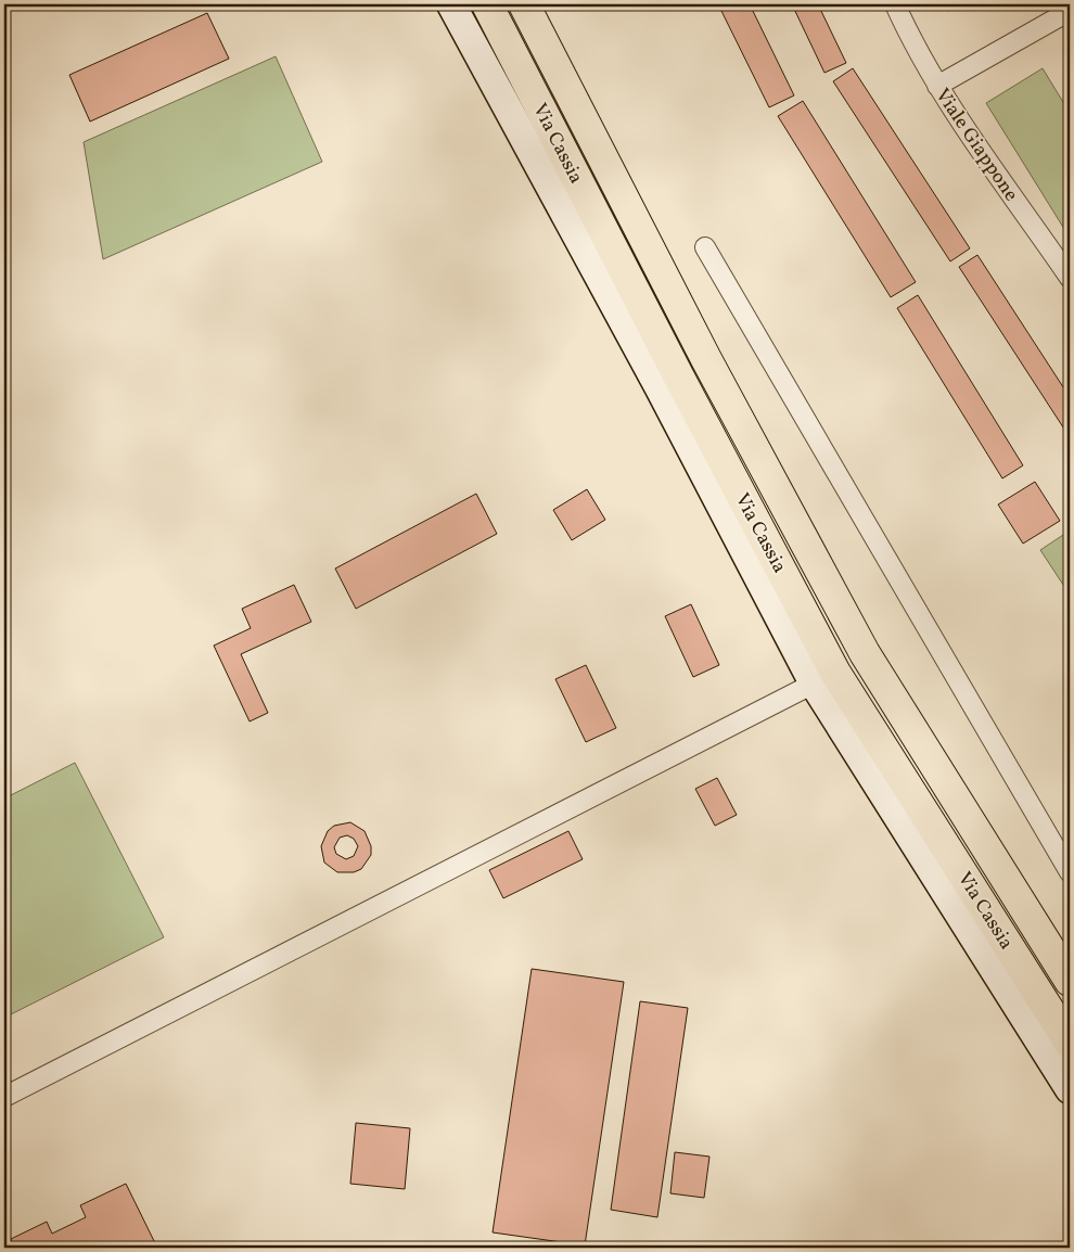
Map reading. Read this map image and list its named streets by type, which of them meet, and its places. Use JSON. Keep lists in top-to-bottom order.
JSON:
{
  "streets": {
    "highway": ["Via Cassia"],
    "street": ["Viale Giappone"]
  }
}
